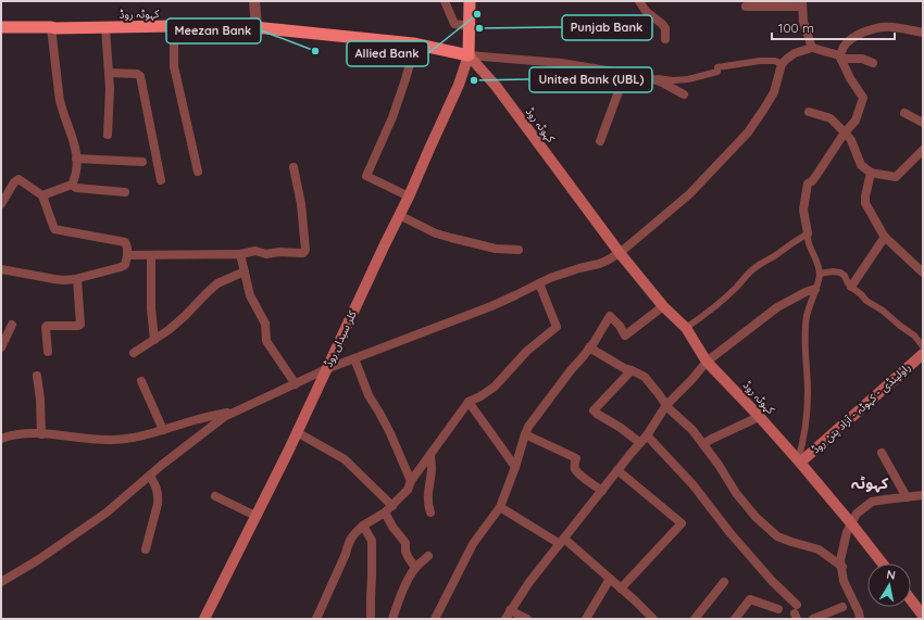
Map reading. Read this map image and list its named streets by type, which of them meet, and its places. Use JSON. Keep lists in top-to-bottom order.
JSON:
{
  "streets": {
    "highway": ["کہوٹہ روڈ"],
    "main road": ["کلر سیداں روڈ", "راولپنڈی - کہوٹہ - آزاد پتن روڈ"]
  },
  "crossings": [
    ["کہوٹہ روڈ", "کلر سیداں روڈ"],
    ["کہوٹہ روڈ", "راولپنڈی - کہوٹہ - آزاد پتن روڈ"]
  ],
  "districts": ["کہوٹہ"],
  "places": [
    "Allied Bank",
    "Punjab Bank",
    "Meezan Bank",
    "United Bank (UBL)"
  ],
  "scale_bar": "100 m",
  "north": "top"
}
